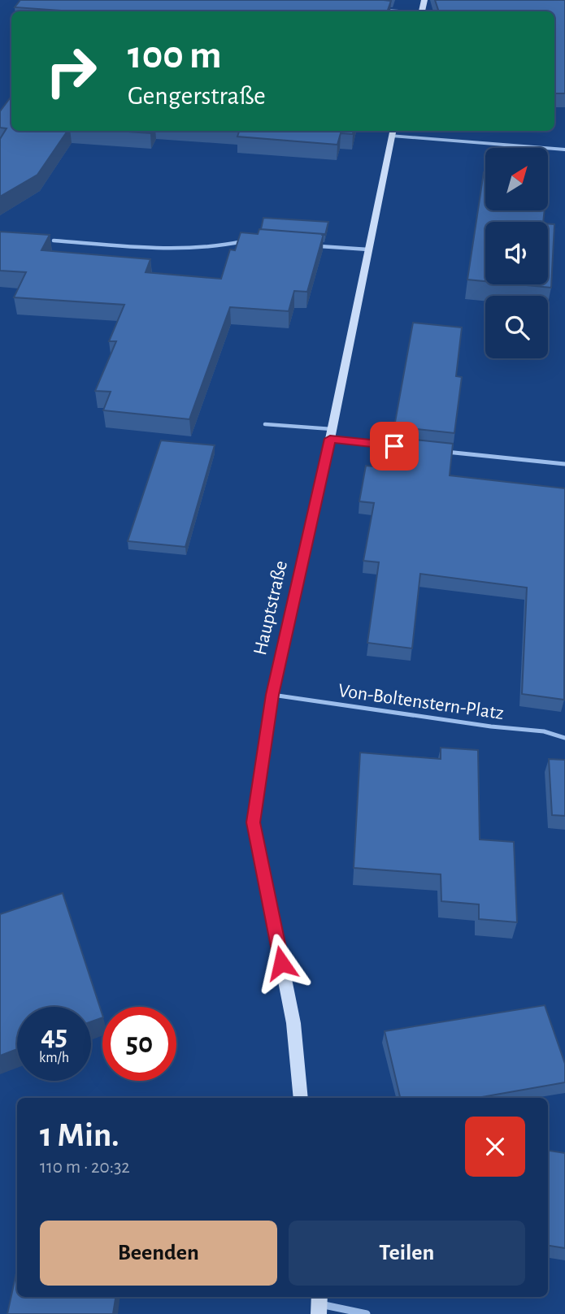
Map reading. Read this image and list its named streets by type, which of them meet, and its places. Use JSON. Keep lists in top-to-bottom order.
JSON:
{
  "streets": {
    "main road": ["Hauptstraße"],
    "lane": ["Von-Boltenstern-Platz"]
  },
  "crossings": [
    ["Hauptstraße", "Von-Boltenstern-Platz"]
  ],
  "north": "top right",
  "page": {
    "turn": ["100 m", "Gengerstraße"],
    "speed": "45 km/h",
    "limit": "50",
    "heading": ["1 Min.", "110 m · 20:32"],
    "buttons": ["Beenden", "Teilen"]
  }
}
